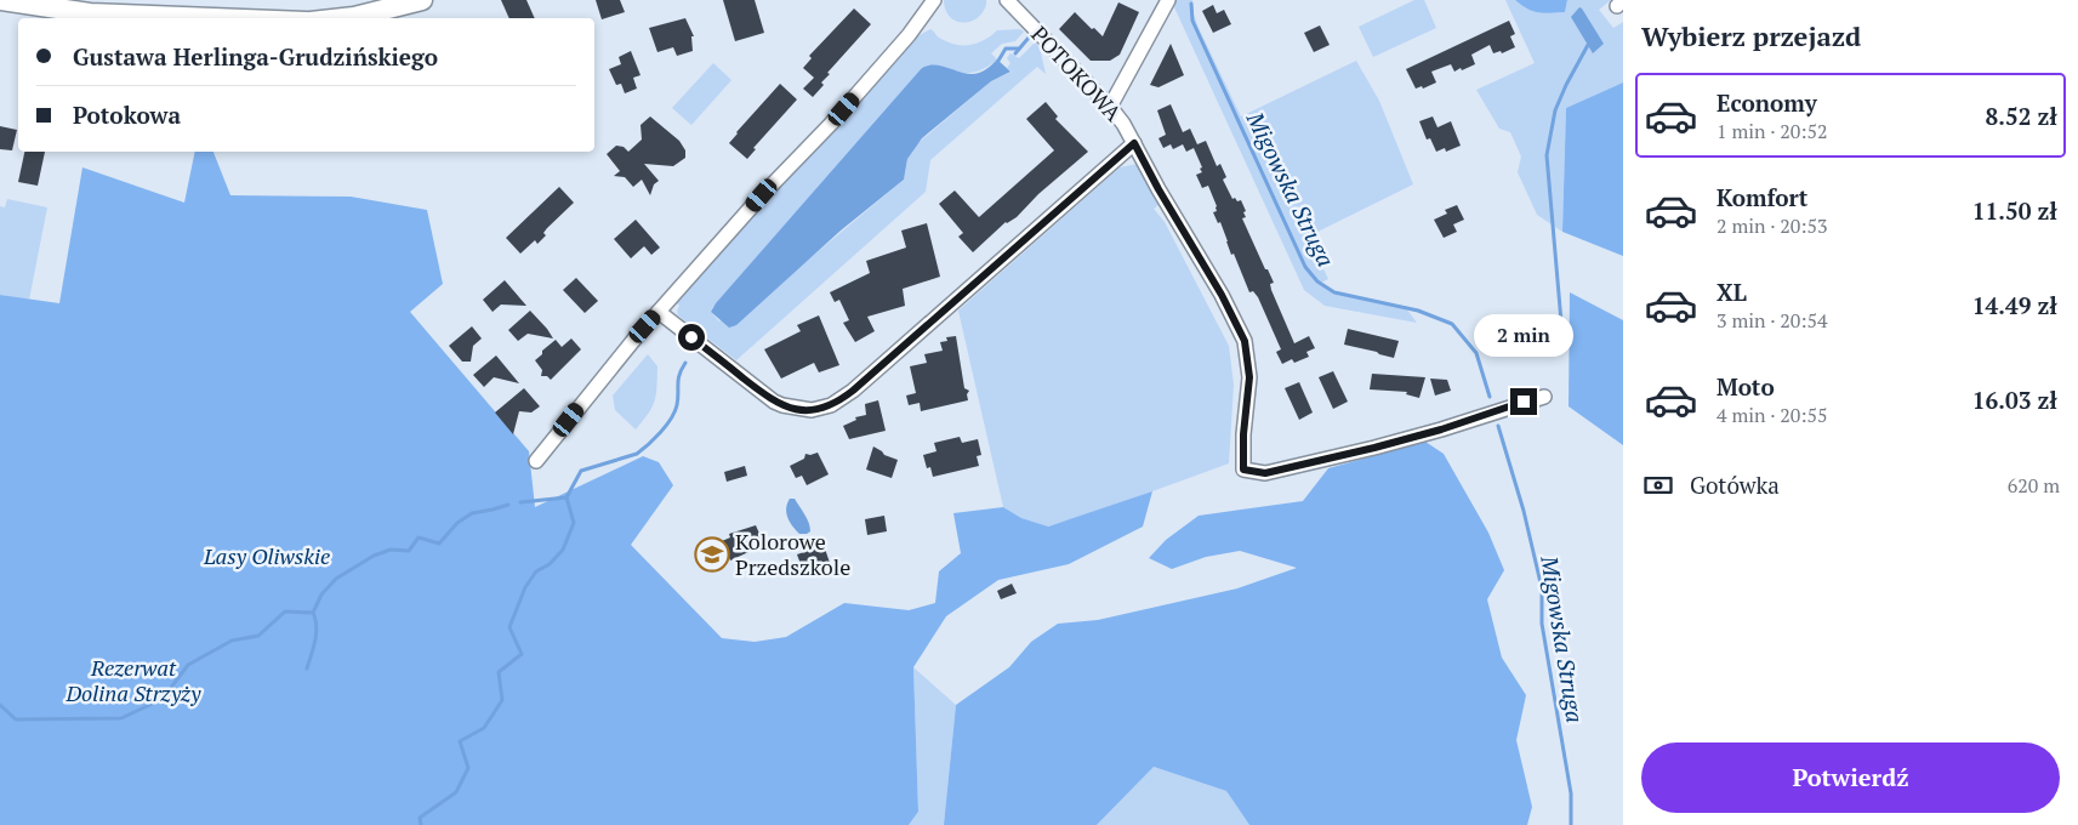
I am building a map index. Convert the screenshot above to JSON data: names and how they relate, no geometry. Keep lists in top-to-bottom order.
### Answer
{
  "streets": {
    "street": ["POTOKOWA"]
  },
  "water": ["Migowska Struga"],
  "parks": ["Lasy Oliwskie", "Rezerwat Dolina Strzyży"],
  "places": {
    "school or university": ["Kolorowe Przedszkole"]
  },
  "page": {
    "heading": "Wybierz przejazd",
    "banner": ["Gustawa Herlinga-Grudzińskiego", "Potokowa"],
    "list": [
      {
        "name": "Economy",
        "note": "1 min · 20:52",
        "value": "8.52 zł"
      },
      {
        "name": "Komfort",
        "note": "2 min · 20:53",
        "value": "11.50 zł"
      },
      {
        "name": "XL",
        "note": "3 min · 20:54",
        "value": "14.49 zł"
      },
      {
        "name": "Moto",
        "note": "4 min · 20:55",
        "value": "16.03 zł"
      }
    ],
    "bubble": "2 min",
    "pay": ["Gotówka", "620 m"],
    "buttons": "Potwierdź"
  }
}
